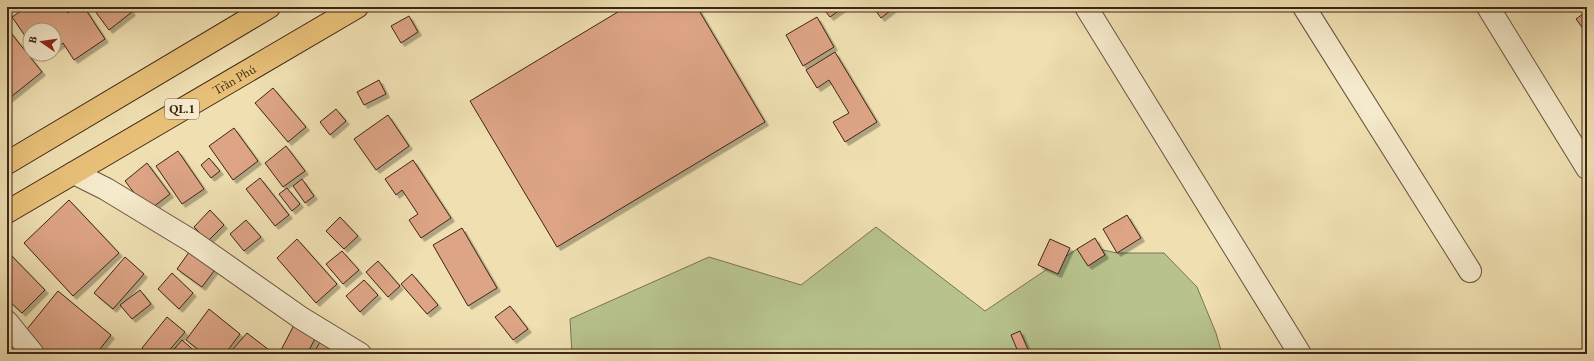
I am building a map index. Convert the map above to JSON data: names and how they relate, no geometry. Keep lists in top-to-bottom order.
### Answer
{
  "streets": {
    "main road": ["Trần Phú", "QL.1"]
  },
  "north": "left"
}
